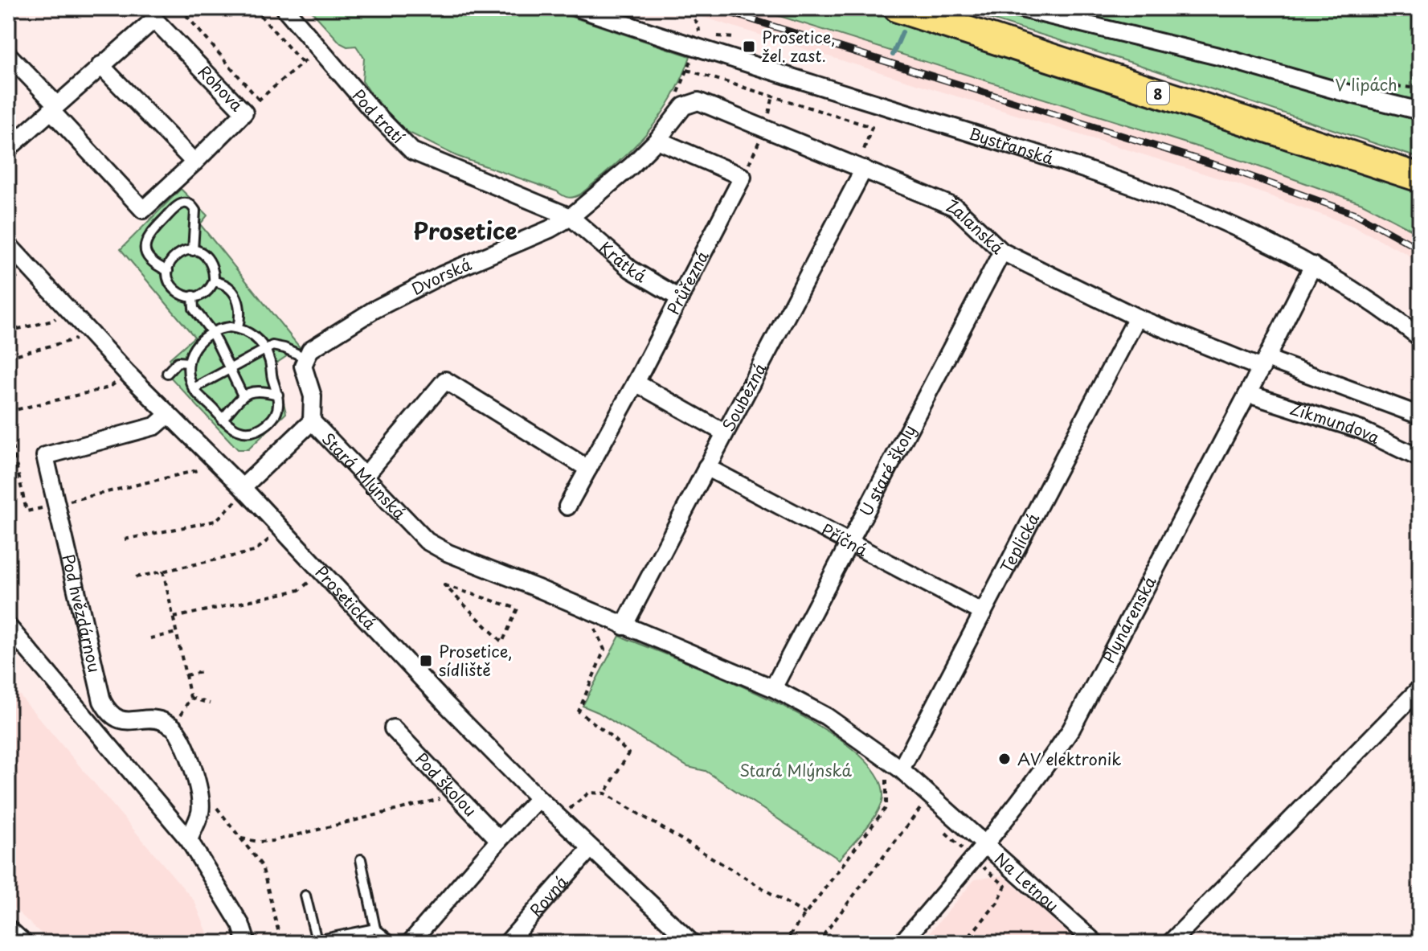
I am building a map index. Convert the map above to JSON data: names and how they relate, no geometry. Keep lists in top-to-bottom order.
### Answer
{
  "streets": {
    "main road": ["8"],
    "street": [
      "Rohová",
      "Pod tratí",
      "Bystřanská",
      "Žalanská",
      "Krátká",
      "Dvorská",
      "Průřezná",
      "Souběžná",
      "Zikmundova",
      "U staré školy",
      "Stará Mlýnská",
      "Příčná",
      "Teplická",
      "Prosetická",
      "Pod hvězdárnou",
      "Plynárenská",
      "Pod školou",
      "Na Letnou",
      "Rovná"
    ]
  },
  "crossings": [
    ["Pod tratí", "Krátká"],
    ["Pod tratí", "Dvorská"],
    ["Bystřanská", "Plynárenská"],
    ["Žalanská", "Dvorská"],
    ["Žalanská", "Souběžná"],
    ["Žalanská", "U staré školy"],
    ["Žalanská", "Teplická"],
    ["Žalanská", "Plynárenská"],
    ["Krátká", "Dvorská"],
    ["Krátká", "Průřezná"],
    ["Dvorská", "Průřezná"],
    ["Souběžná", "Stará Mlýnská"],
    ["Souběžná", "Příčná"],
    ["Zikmundova", "Plynárenská"],
    ["U staré školy", "Stará Mlýnská"],
    ["U staré školy", "Příčná"],
    ["Stará Mlýnská", "Teplická"],
    ["Stará Mlýnská", "Plynárenská"],
    ["Stará Mlýnská", "Na Letnou"],
    ["Příčná", "Teplická"],
    ["Prosetická", "Pod hvězdárnou"],
    ["Prosetická", "Rovná"],
    ["Plynárenská", "Na Letnou"]
  ],
  "districts": ["Prosetice"],
  "parks": ["V lipách", "Stará Mlýnská"],
  "places": {
    "transit": ["Prosetice, žel. zast.", "Prosetice, sídliště"],
    "other": ["AV elektronik"]
  }
}
